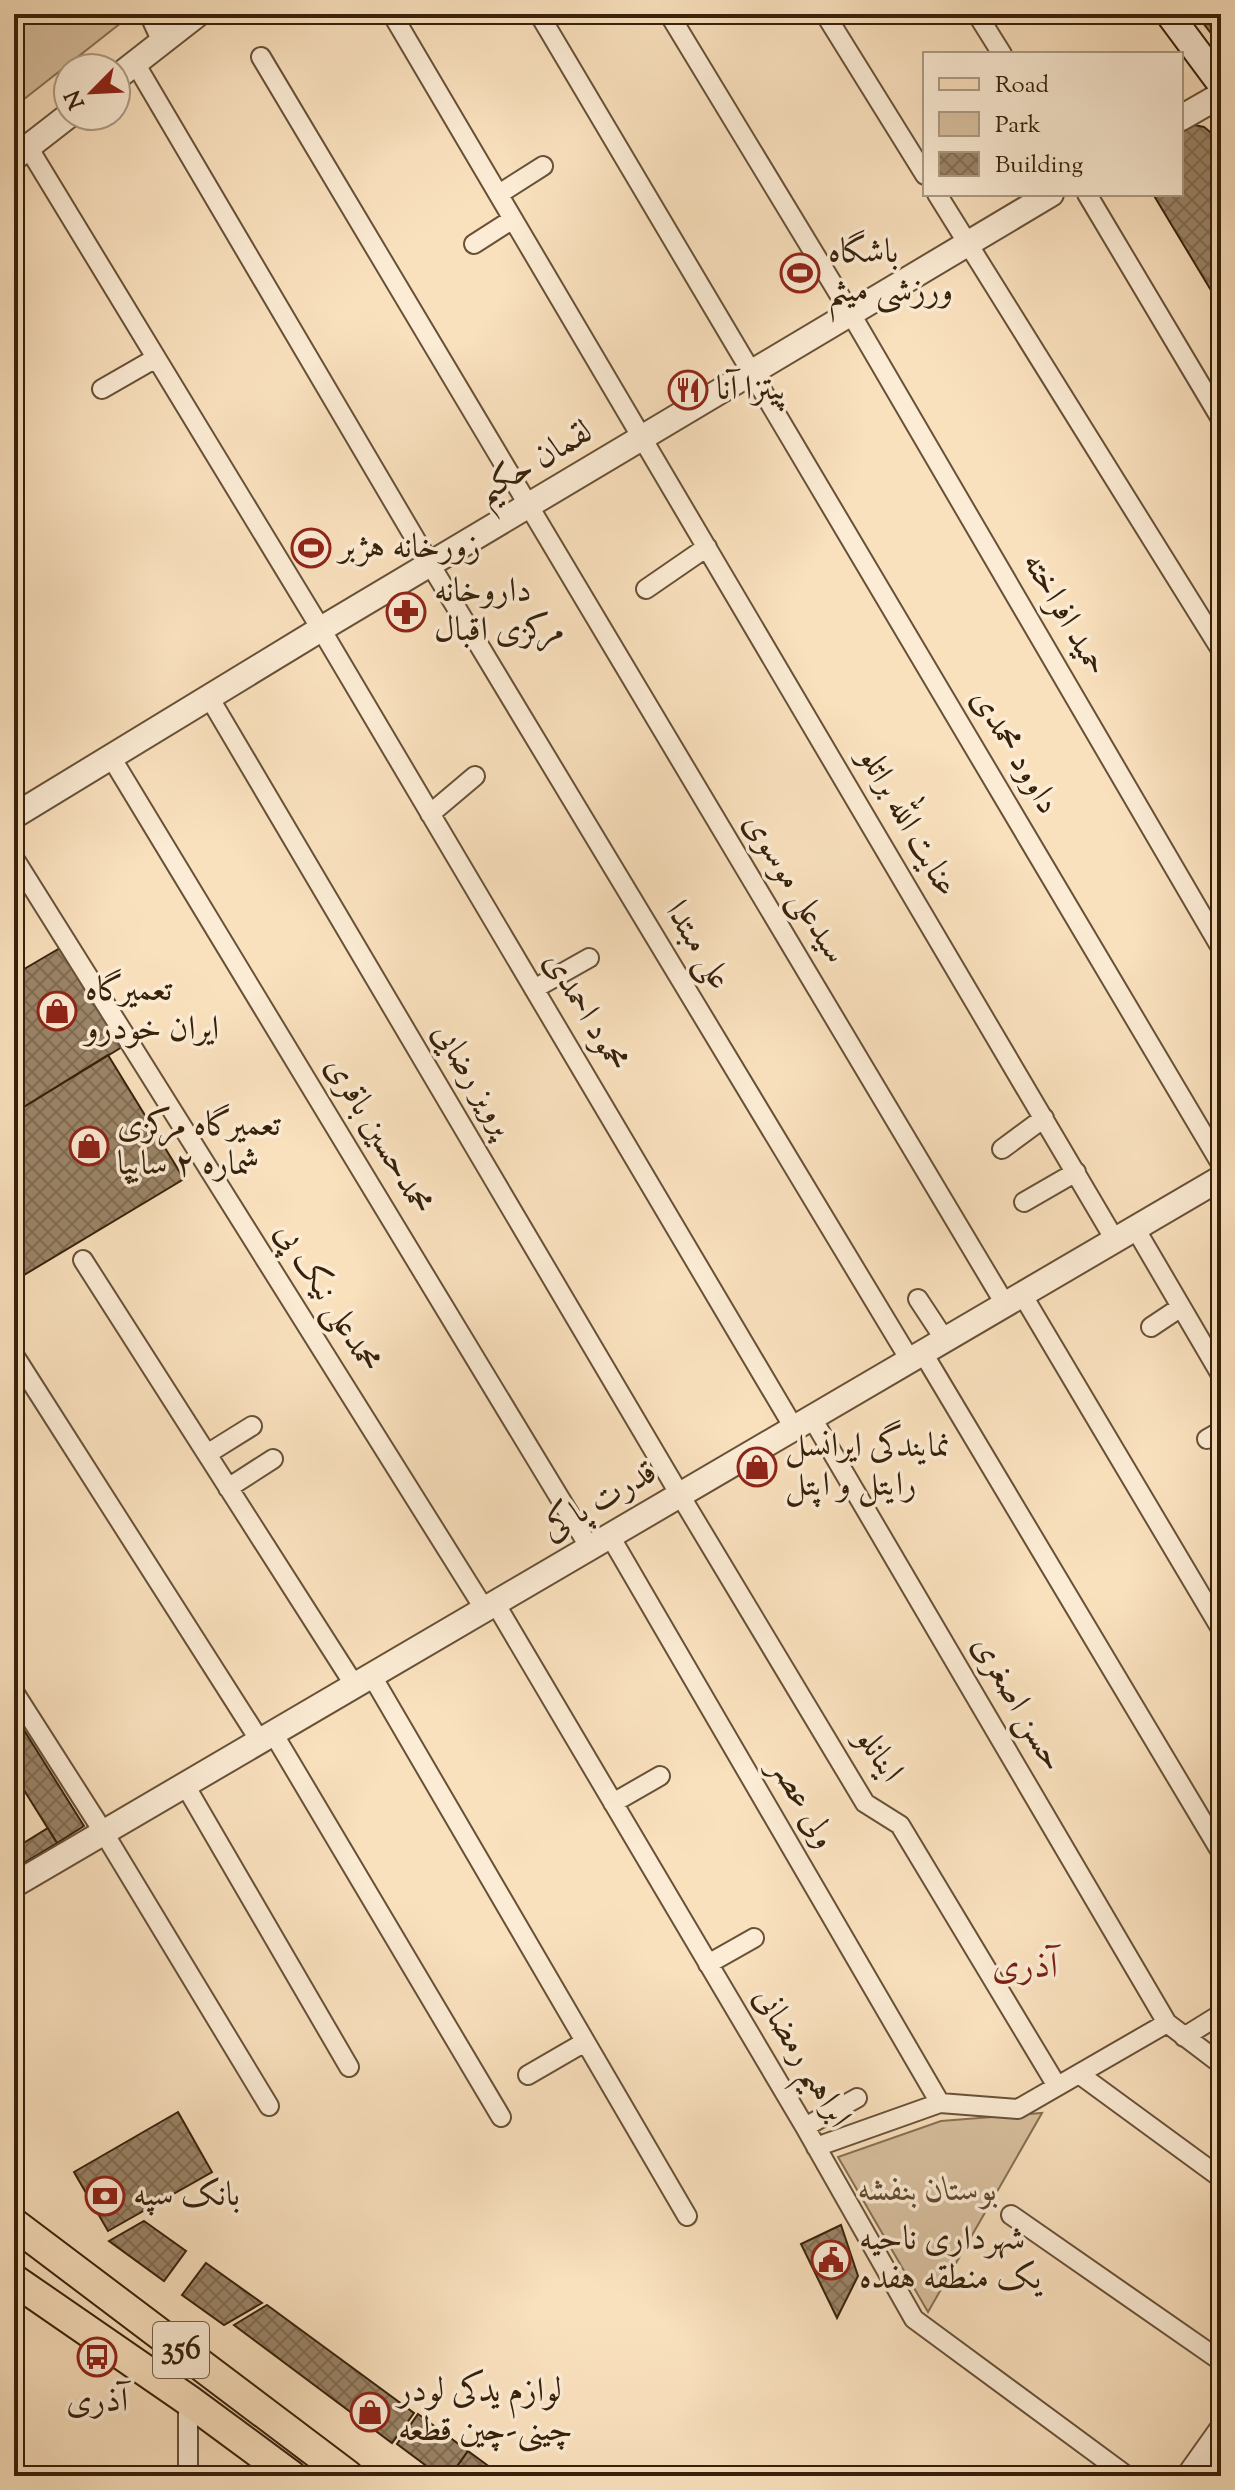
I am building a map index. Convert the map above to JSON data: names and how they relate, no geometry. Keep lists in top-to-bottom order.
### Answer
{
  "streets": {
    "main road": ["356"],
    "street": [
      "لقمان حکیم",
      "حمید افراخته",
      "داوود محمدی",
      "عنایت الله براتلو",
      "سیدعلی موسوی",
      "علی مبتدا",
      "محمود احمدی",
      "پرویز رضایی",
      "محمدحسین باقری",
      "محمدعلی نیک پی",
      "قدرت پاکی",
      "حسن اصغری",
      "اینانلو",
      "ولی عصر",
      "ابراهیم رمضانی"
    ]
  },
  "crossings": [
    ["لقمان حکیم", "حمید افراخته"],
    ["لقمان حکیم", "داوود محمدی"],
    ["لقمان حکیم", "عنایت الله براتلو"],
    ["لقمان حکیم", "سیدعلی موسوی"],
    ["لقمان حکیم", "علی مبتدا"],
    ["لقمان حکیم", "محمود احمدی"],
    ["لقمان حکیم", "پرویز رضایی"],
    ["لقمان حکیم", "محمدحسین باقری"],
    ["عنایت الله براتلو", "قدرت پاکی"],
    ["سیدعلی موسوی", "قدرت پاکی"],
    ["علی مبتدا", "قدرت پاکی"],
    ["محمود احمدی", "قدرت پاکی"],
    ["محمود احمدی", "حسن اصغری"],
    ["پرویز رضایی", "قدرت پاکی"],
    ["پرویز رضایی", "اینانلو"],
    ["محمدحسین باقری", "قدرت پاکی"],
    ["محمدحسین باقری", "ولی عصر"],
    ["محمدعلی نیک پی", "قدرت پاکی"],
    ["محمدعلی نیک پی", "ابراهیم رمضانی"],
    ["قدرت پاکی", "حسن اصغری"],
    ["قدرت پاکی", "اینانلو"],
    ["قدرت پاکی", "ولی عصر"],
    ["قدرت پاکی", "ابراهیم رمضانی"]
  ],
  "districts": ["آذری"],
  "parks": ["بوستان بنفشه"],
  "places": {
    "sports": ["باشگاه ورزشی میثم", "زورخانه هژبر"],
    "restaurant": ["پیتزا آنا"],
    "pharmacy": ["داروخانه مرکزی اقبال"],
    "shop": [
      "تعمیرگاه ایران خودرو",
      "تعمیرگاه مرکزی شماره ۲ سایپا",
      "نمایندگی ایرانسل رایتل و اپتل",
      "لوازم یدکی لودر چینی-چین قطعه"
    ],
    "bank": ["بانک سپه"],
    "public building": ["شهرداری ناحیه یک منطقه هفده"],
    "bus stop": ["آذری"]
  },
  "legend": ["Road", "Park", "Building"],
  "north": "bottom left"
}
